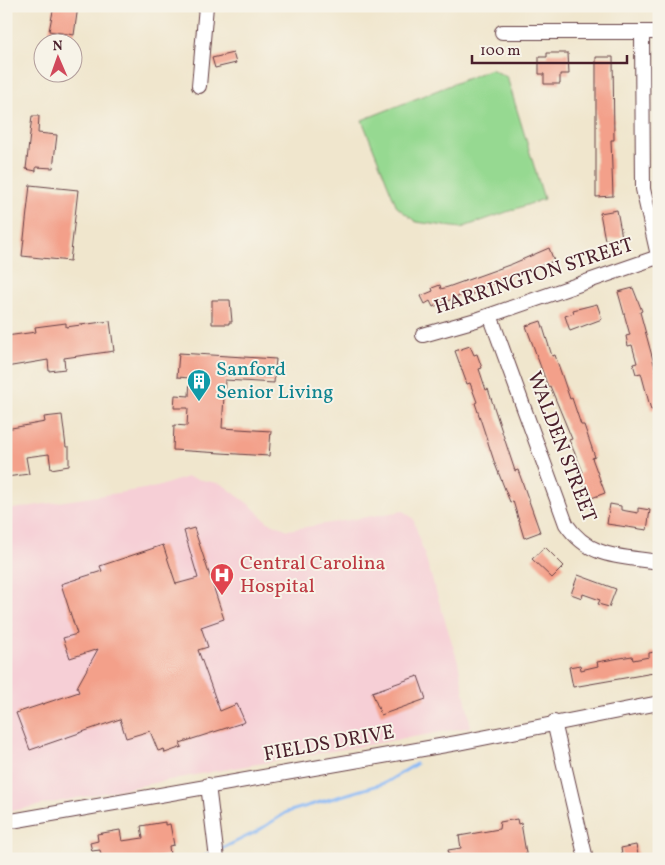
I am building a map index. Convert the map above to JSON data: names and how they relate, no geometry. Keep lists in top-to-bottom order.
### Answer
{
  "streets": {
    "street": ["HARRINGTON STREET", "WALDEN STREET", "FIELDS DRIVE"]
  },
  "crossings": [
    ["HARRINGTON STREET", "WALDEN STREET"]
  ],
  "places": {
    "building": ["Sanford Senior Living"],
    "hospital": ["Central Carolina Hospital"]
  },
  "scale_bar": "100 m",
  "north": "top"
}
